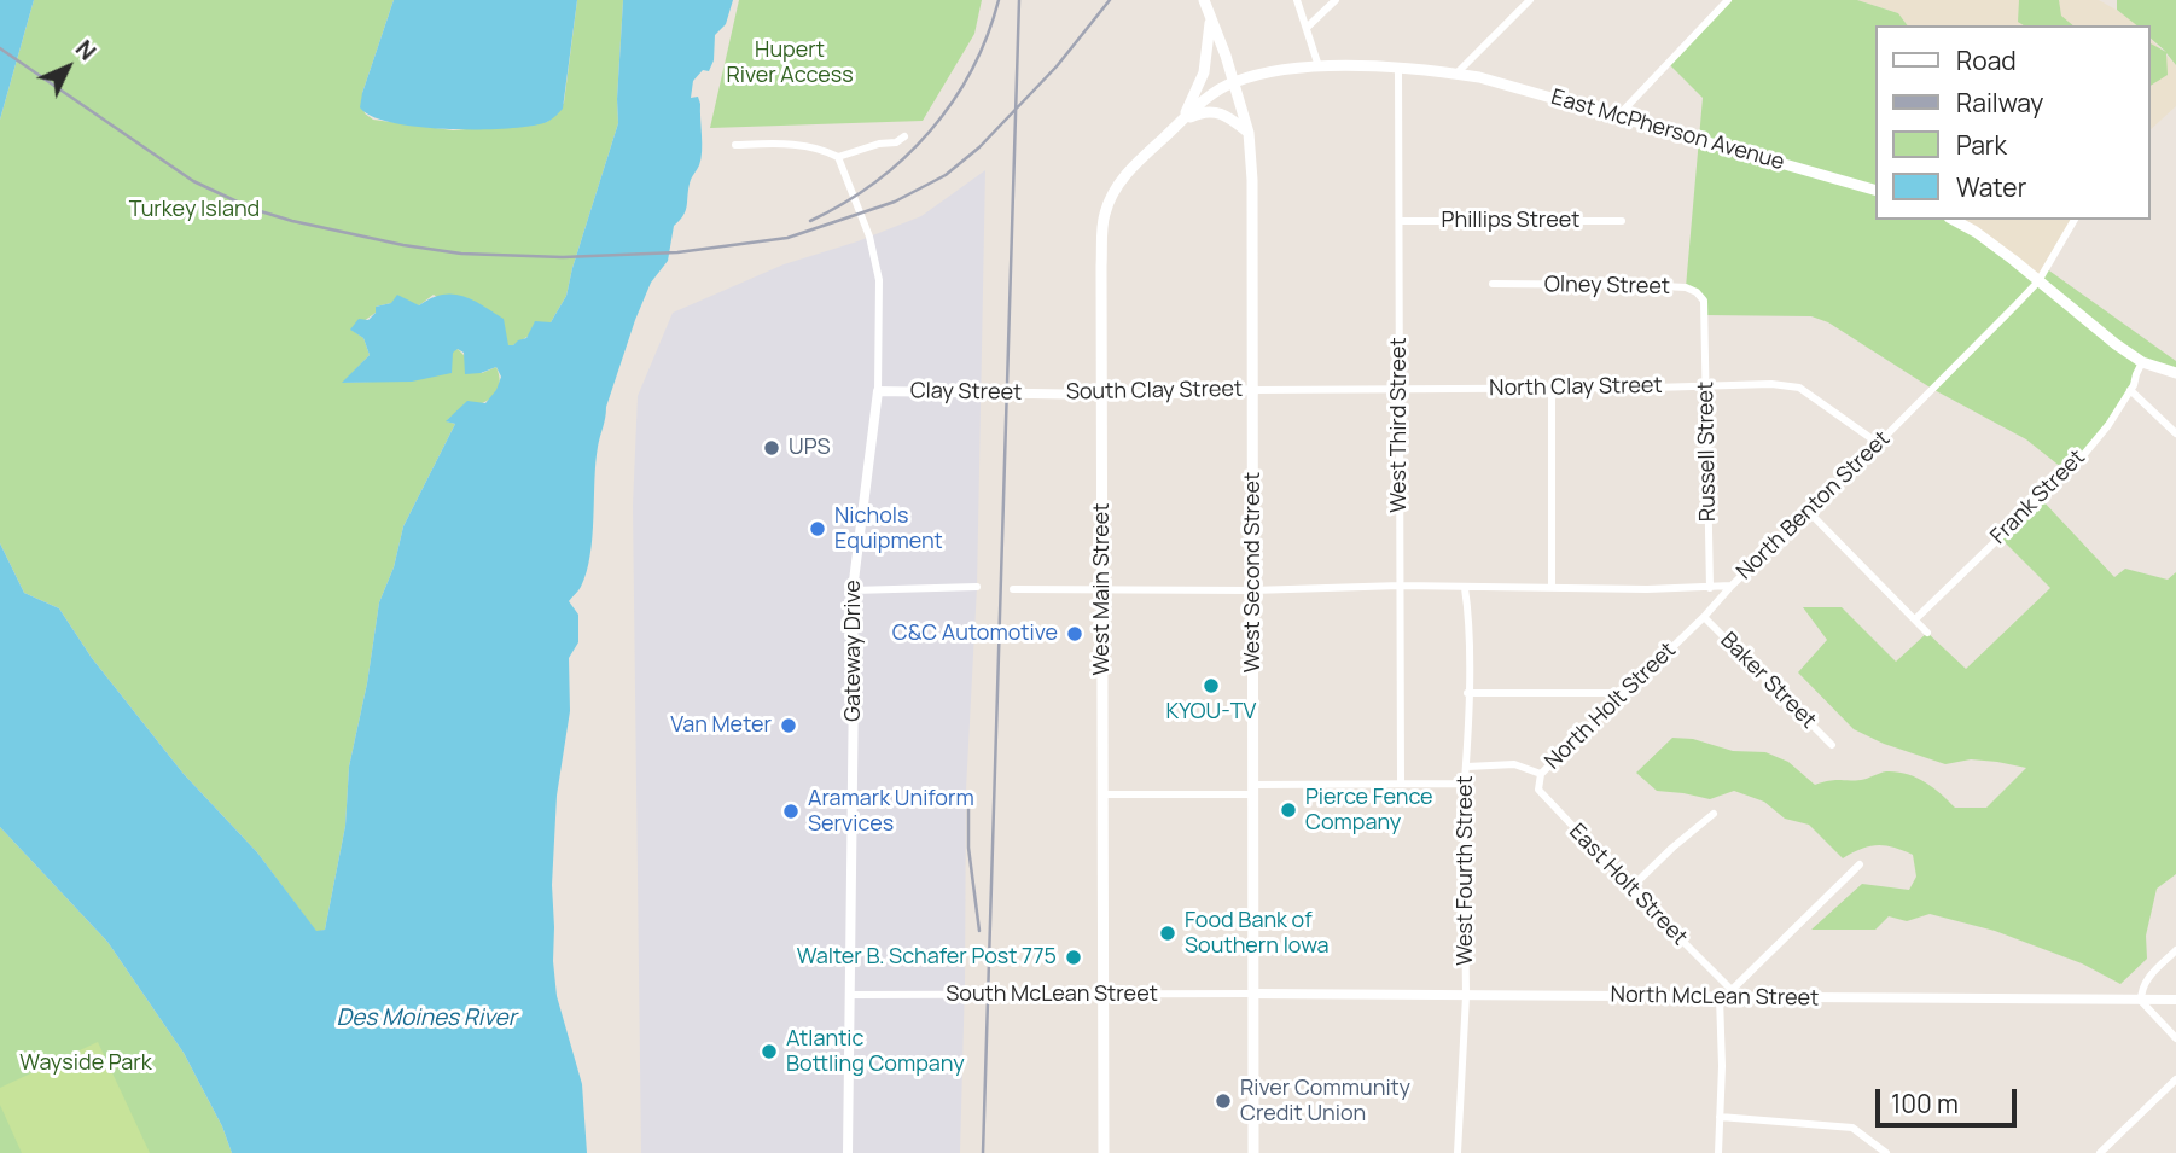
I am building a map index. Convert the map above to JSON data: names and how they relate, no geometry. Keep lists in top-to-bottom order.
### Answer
{
  "streets": {
    "main road": ["East McPherson Avenue", "West Second Street", "West Main Street"],
    "street": [
      "Phillips Street",
      "Olney Street",
      "North Clay Street",
      "South Clay Street",
      "Clay Street",
      "West Third Street",
      "Russell Street",
      "Frank Street",
      "North Benton Street",
      "Gateway Drive",
      "Baker Street",
      "North Holt Street",
      "West Fourth Street",
      "East Holt Street",
      "South McLean Street",
      "North McLean Street"
    ]
  },
  "crossings": [
    ["East McPherson Avenue", "West Third Street"],
    ["East McPherson Avenue", "West Second Street"],
    ["East McPherson Avenue", "West Main Street"],
    ["Phillips Street", "West Third Street"],
    ["Olney Street", "Russell Street"],
    ["North Clay Street", "South Clay Street"],
    ["North Clay Street", "West Third Street"],
    ["North Clay Street", "Russell Street"],
    ["North Clay Street", "North Benton Street"],
    ["North Clay Street", "West Second Street"],
    ["South Clay Street", "Clay Street"],
    ["South Clay Street", "West Second Street"],
    ["South Clay Street", "West Main Street"],
    ["Clay Street", "Gateway Drive"],
    ["West Third Street", "North Benton Street"],
    ["Russell Street", "North Benton Street"],
    ["North Benton Street", "West Second Street"],
    ["North Benton Street", "West Main Street"],
    ["North Benton Street", "North Holt Street"],
    ["North Benton Street", "West Fourth Street"],
    ["West Second Street", "West Main Street"],
    ["West Second Street", "South McLean Street"],
    ["West Second Street", "North McLean Street"],
    ["West Main Street", "South McLean Street"],
    ["Gateway Drive", "South McLean Street"],
    ["Baker Street", "North Holt Street"],
    ["North Holt Street", "West Fourth Street"],
    ["North Holt Street", "East Holt Street"],
    ["West Fourth Street", "North McLean Street"],
    ["East Holt Street", "North McLean Street"],
    ["South McLean Street", "North McLean Street"]
  ],
  "water": ["Des Moines River"],
  "parks": ["Hupert River Access", "Turkey Island", "Wayside Park"],
  "places": [
    "UPS",
    "Nichols Equipment",
    "C&C Automotive",
    "KYOU-TV",
    "Van Meter",
    "Pierce Fence Company",
    "Aramark Uniform Services",
    "Food Bank of Southern Iowa",
    "Walter B. Schafer Post 775",
    "Atlantic Bottling Company",
    "River Community Credit Union"
  ],
  "legend": [
    "Road",
    "Railway",
    "Park",
    "Water"
  ],
  "scale_bar": "100 m",
  "north": "top right"
}
